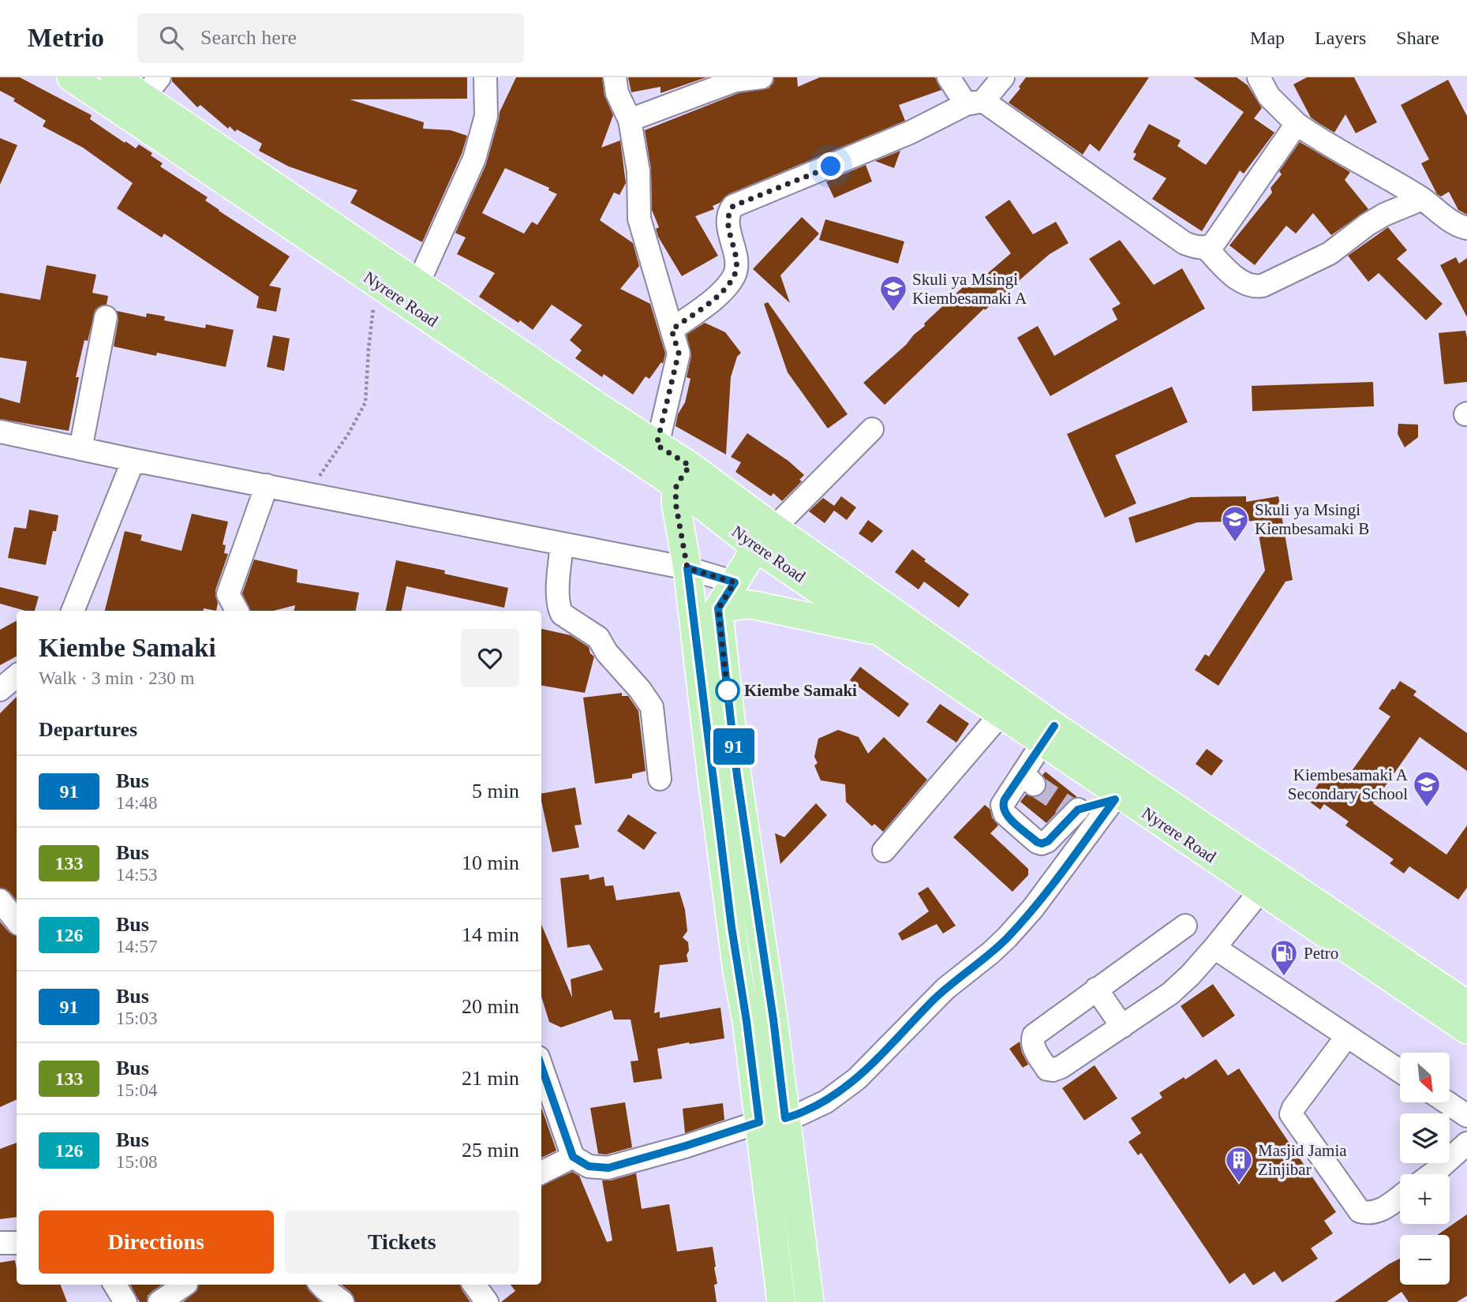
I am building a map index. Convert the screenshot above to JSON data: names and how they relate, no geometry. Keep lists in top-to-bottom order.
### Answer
{
  "streets": {
    "main road": ["Nyrere Road"]
  },
  "places": {
    "school or university": ["Skuli ya Msingi Kiembesamaki A", "Skuli ya Msingi Kiembesamaki B", "Kiembesamaki A Secondary School"],
    "other": ["Kiembe Samaki"],
    "fuel station": ["Petro"],
    "building": ["Masjid Jamia Zinjibar"]
  },
  "lines": ["bus line 91"],
  "north": "bottom right",
  "page": {
    "header": "Metrio",
    "search": "Search here",
    "nav": ["Map", "Layers", "Share"],
    "on_map": "91",
    "heading": [
      ["Kiembe Samaki", "Walk · 3 min · 230 m"],
      "Departures"
    ],
    "list": [
      {
        "mark": "91",
        "name": "Bus",
        "note": "14:48",
        "value": "5 min"
      },
      {
        "mark": "133",
        "name": "Bus",
        "note": "14:53",
        "value": "10 min"
      },
      {
        "mark": "126",
        "name": "Bus",
        "note": "14:57",
        "value": "14 min"
      },
      {
        "mark": "91",
        "name": "Bus",
        "note": "15:03",
        "value": "20 min"
      },
      {
        "mark": "133",
        "name": "Bus",
        "note": "15:04",
        "value": "21 min"
      },
      {
        "mark": "126",
        "name": "Bus",
        "note": "15:08",
        "value": "25 min"
      }
    ],
    "map_buttons": ["+", "−"],
    "buttons": ["Directions", "Tickets"]
  }
}
